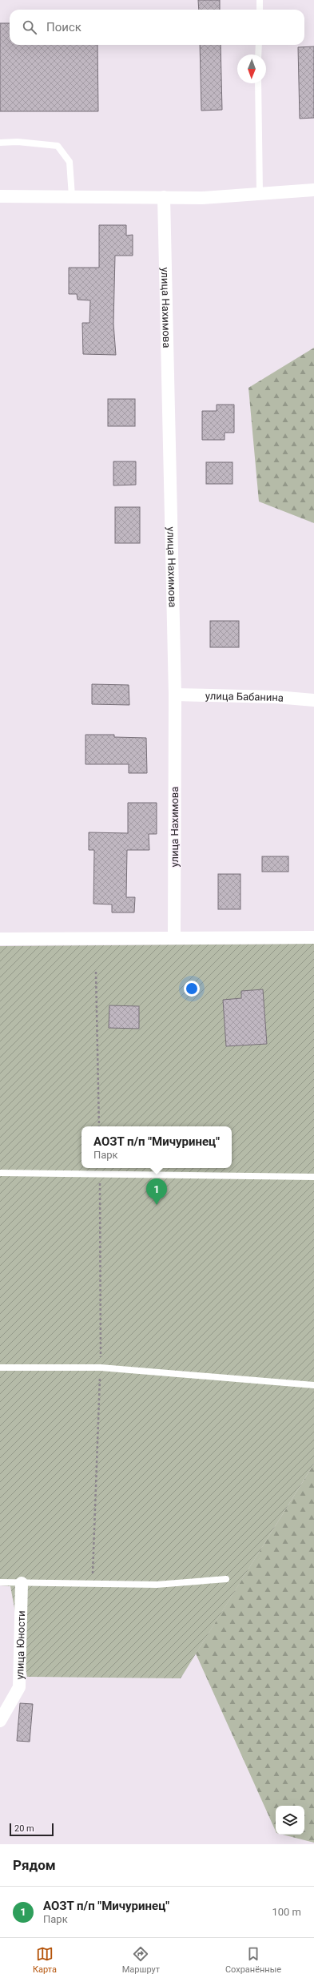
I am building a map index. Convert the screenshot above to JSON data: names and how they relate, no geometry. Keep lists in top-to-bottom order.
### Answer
{
  "streets": {
    "street": ["улица Нахимова", "улица Бабанина", "улица Юности"]
  },
  "crossings": [
    ["улица Нахимова", "улица Бабанина"]
  ],
  "scale_bar": "20 m",
  "north": "bottom",
  "page": {
    "search": "Поиск",
    "popup": ["АОЗТ п/п \"Мичуринец\"", "Парк"],
    "pins": "1",
    "scale": "20 m",
    "heading": "Рядом",
    "list": [
      {
        "mark": "1",
        "name": "АОЗТ п/п \"Мичуринец\"",
        "note": "Парк",
        "value": "100 m"
      }
    ],
    "nav": ["Карта", "Маршрут", "Сохранённые"]
  }
}
